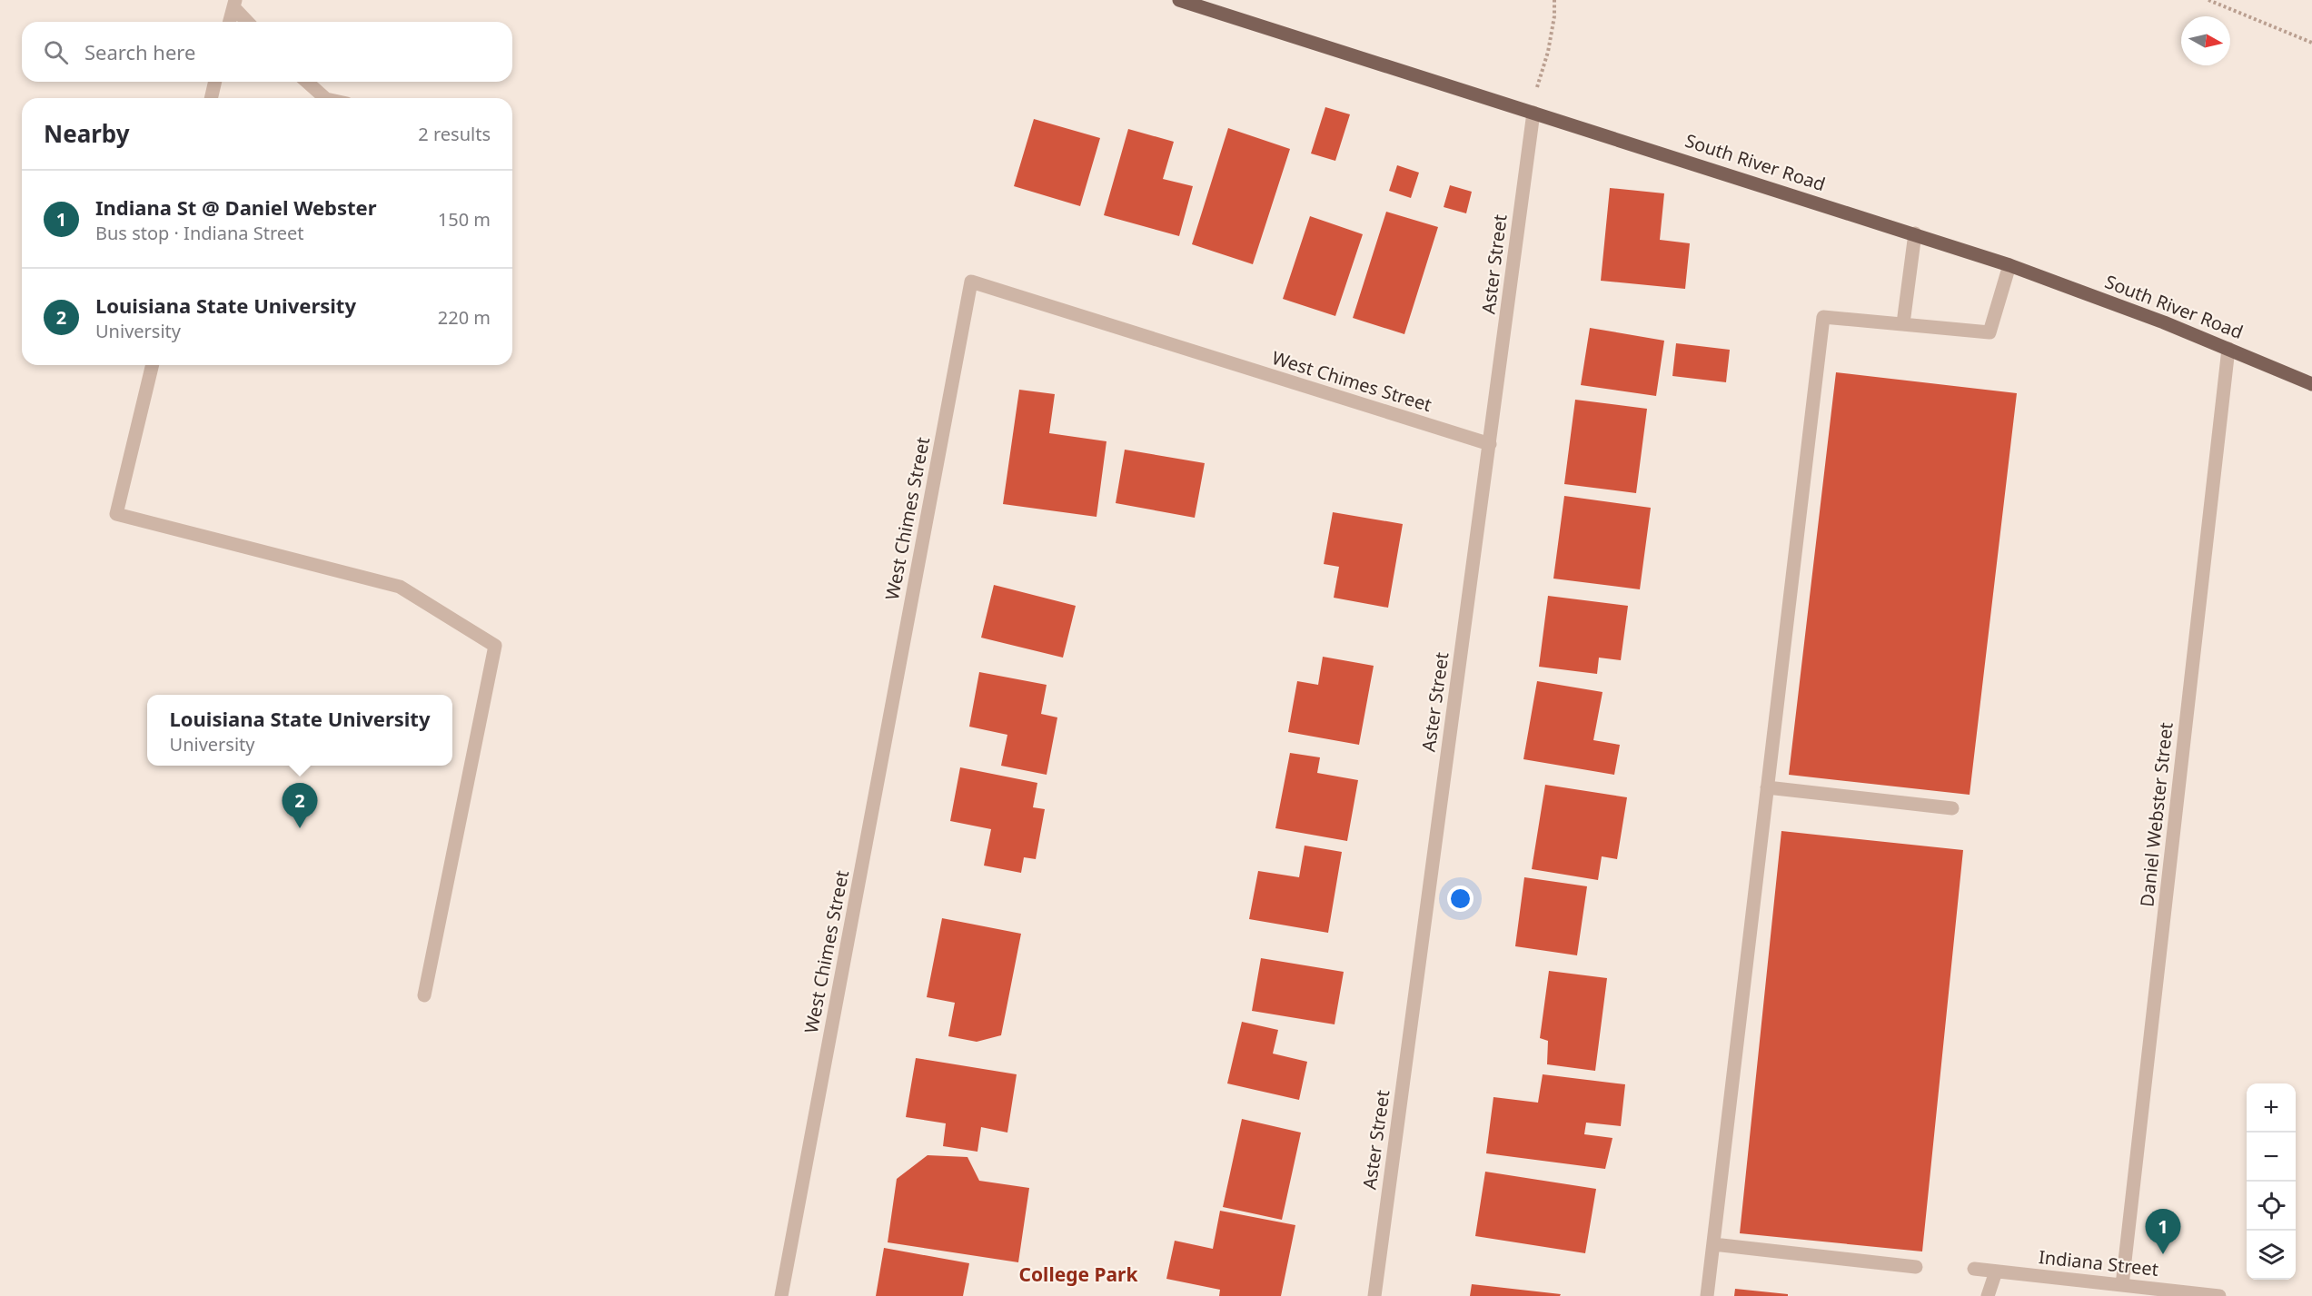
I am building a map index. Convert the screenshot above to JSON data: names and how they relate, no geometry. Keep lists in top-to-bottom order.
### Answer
{
  "streets": {
    "main road": ["South River Road"],
    "street": [
      "Aster Street",
      "West Chimes Street",
      "Daniel Webster Street",
      "Indiana Street"
    ]
  },
  "crossings": [
    ["South River Road", "Aster Street"],
    ["South River Road", "Daniel Webster Street"],
    ["Aster Street", "West Chimes Street"],
    ["Daniel Webster Street", "Indiana Street"]
  ],
  "districts": ["College Park"],
  "north": "right",
  "page": {
    "search": "Search here",
    "heading": ["Nearby", "2 results"],
    "list": [
      {
        "mark": "1",
        "name": "Indiana St @ Daniel Webster",
        "note": "Bus stop · Indiana Street",
        "value": "150 m"
      },
      {
        "mark": "2",
        "name": "Louisiana State University",
        "note": "University",
        "value": "220 m"
      }
    ],
    "popup": ["Louisiana State University", "University"],
    "pins": ["2", "1"],
    "map_buttons": ["+", "−"]
  }
}
